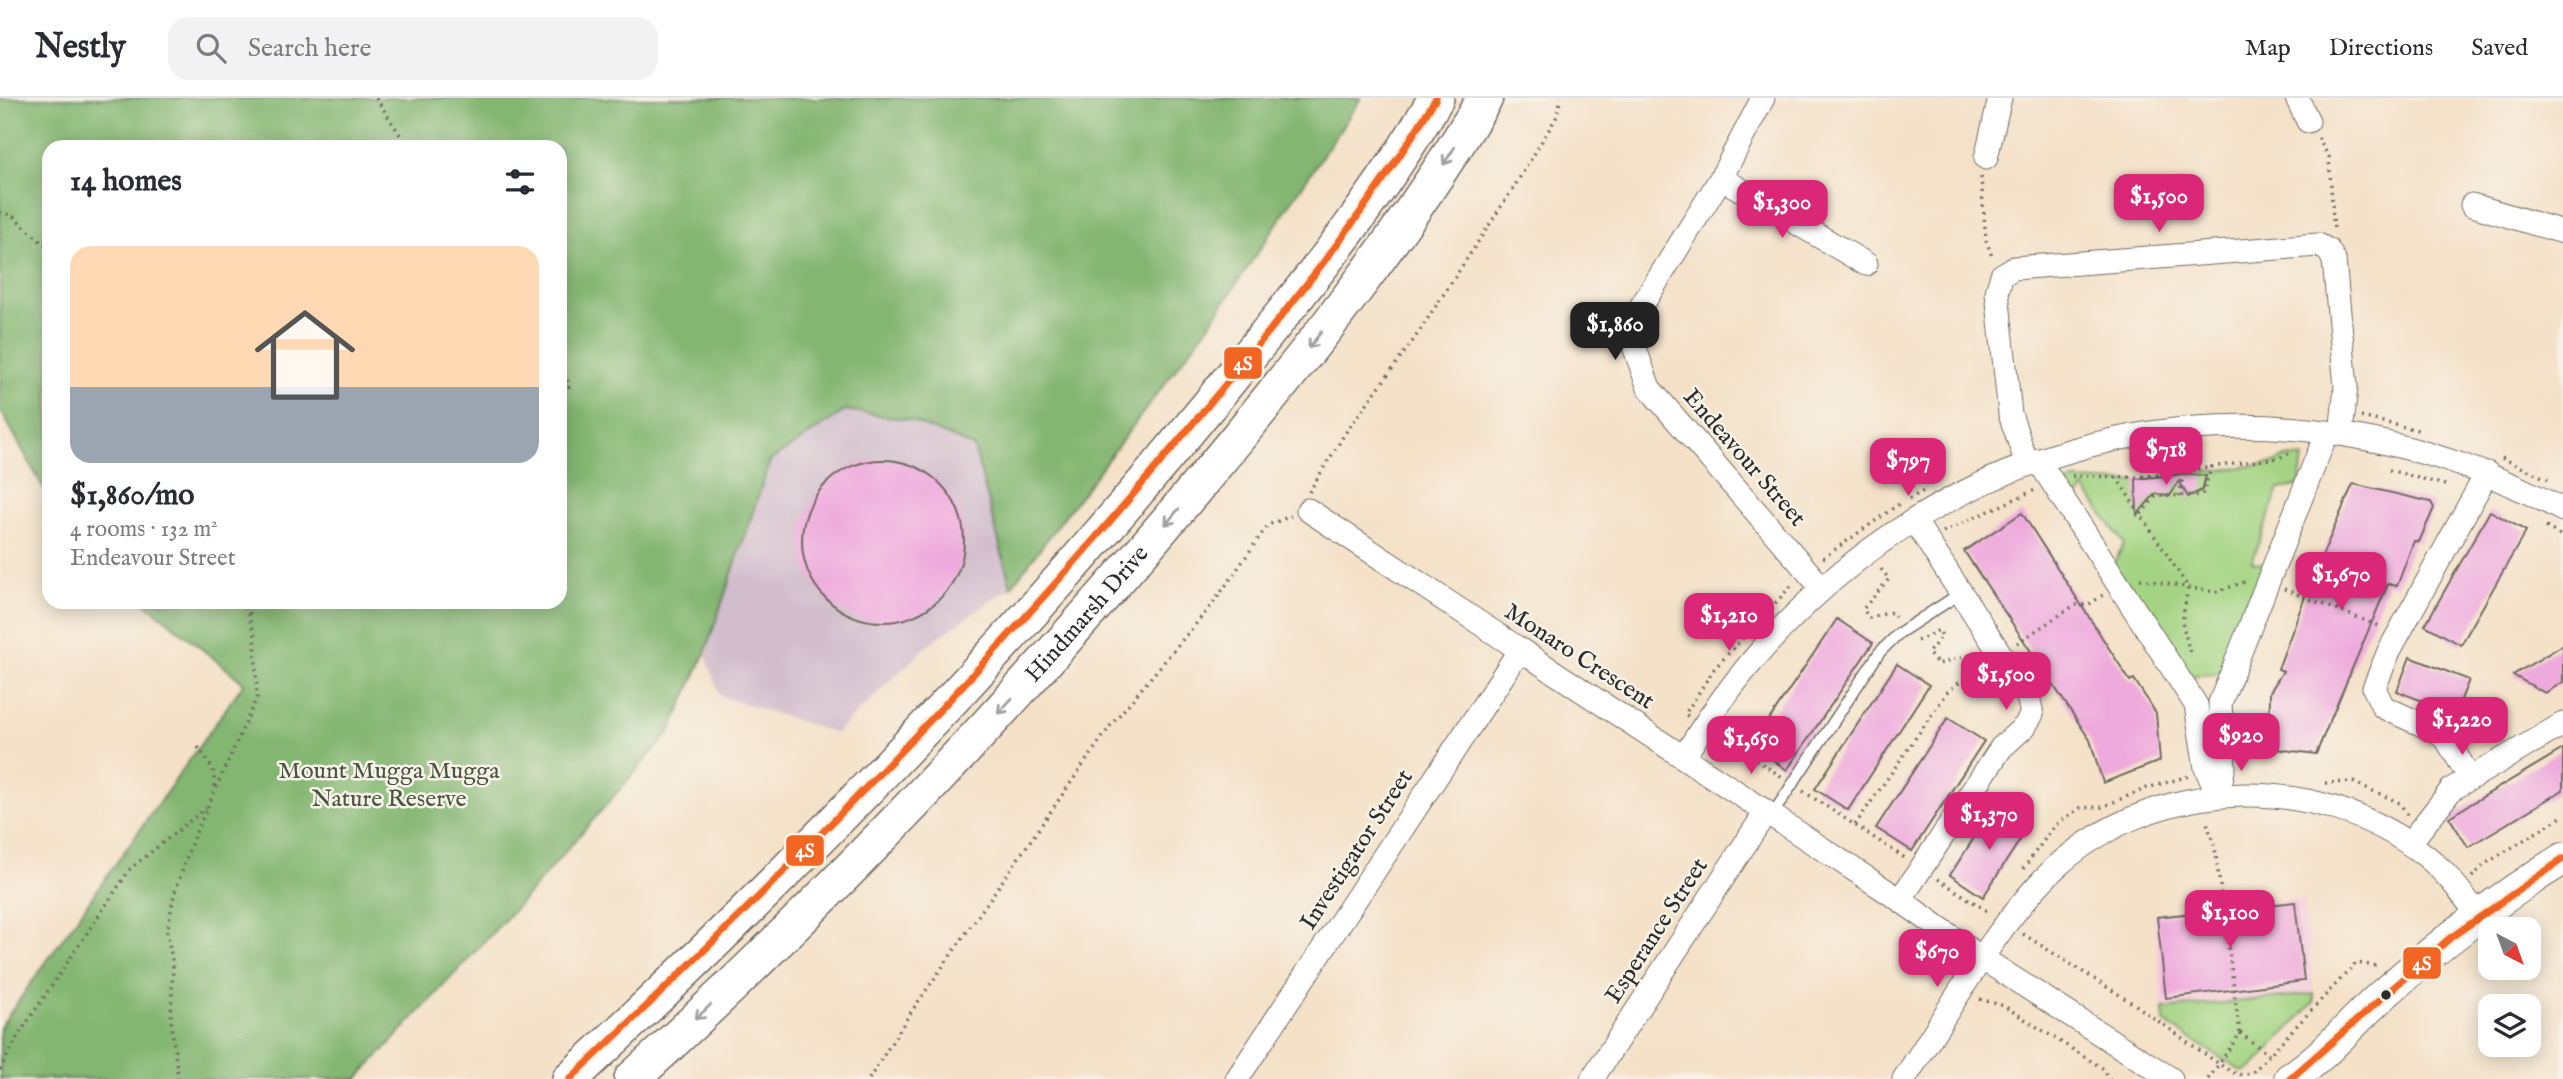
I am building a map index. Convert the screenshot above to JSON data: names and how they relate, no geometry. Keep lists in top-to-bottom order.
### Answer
{
  "streets": {
    "main road": ["Hindmarsh Drive"],
    "street": [
      "Endeavour Street",
      "Monaro Crescent",
      "Investigator Street",
      "Esperance Street"
    ]
  },
  "crossings": [
    ["Monaro Crescent", "Investigator Street"],
    ["Monaro Crescent", "Esperance Street"]
  ],
  "parks": ["Mount Mugga Mugga Nature Reserve"],
  "lines": ["transit line 4S"],
  "north": "bottom right",
  "page": {
    "header": "Nestly",
    "search": "Search here",
    "nav": ["Map", "Directions", "Saved"],
    "heading": "14 homes",
    "price": [
      "$1,500",
      "$1,300",
      "$1,860",
      "$718",
      "$797",
      "$1,670",
      "$1,210",
      "$1,500",
      "$1,220",
      "$920",
      "$1,650",
      "$1,370",
      "$1,100",
      "$670"
    ],
    "list": [
      {
        "name": "$1,860/mo",
        "note": "4 rooms · 132 m² · Endeavour Street"
      }
    ]
  }
}
